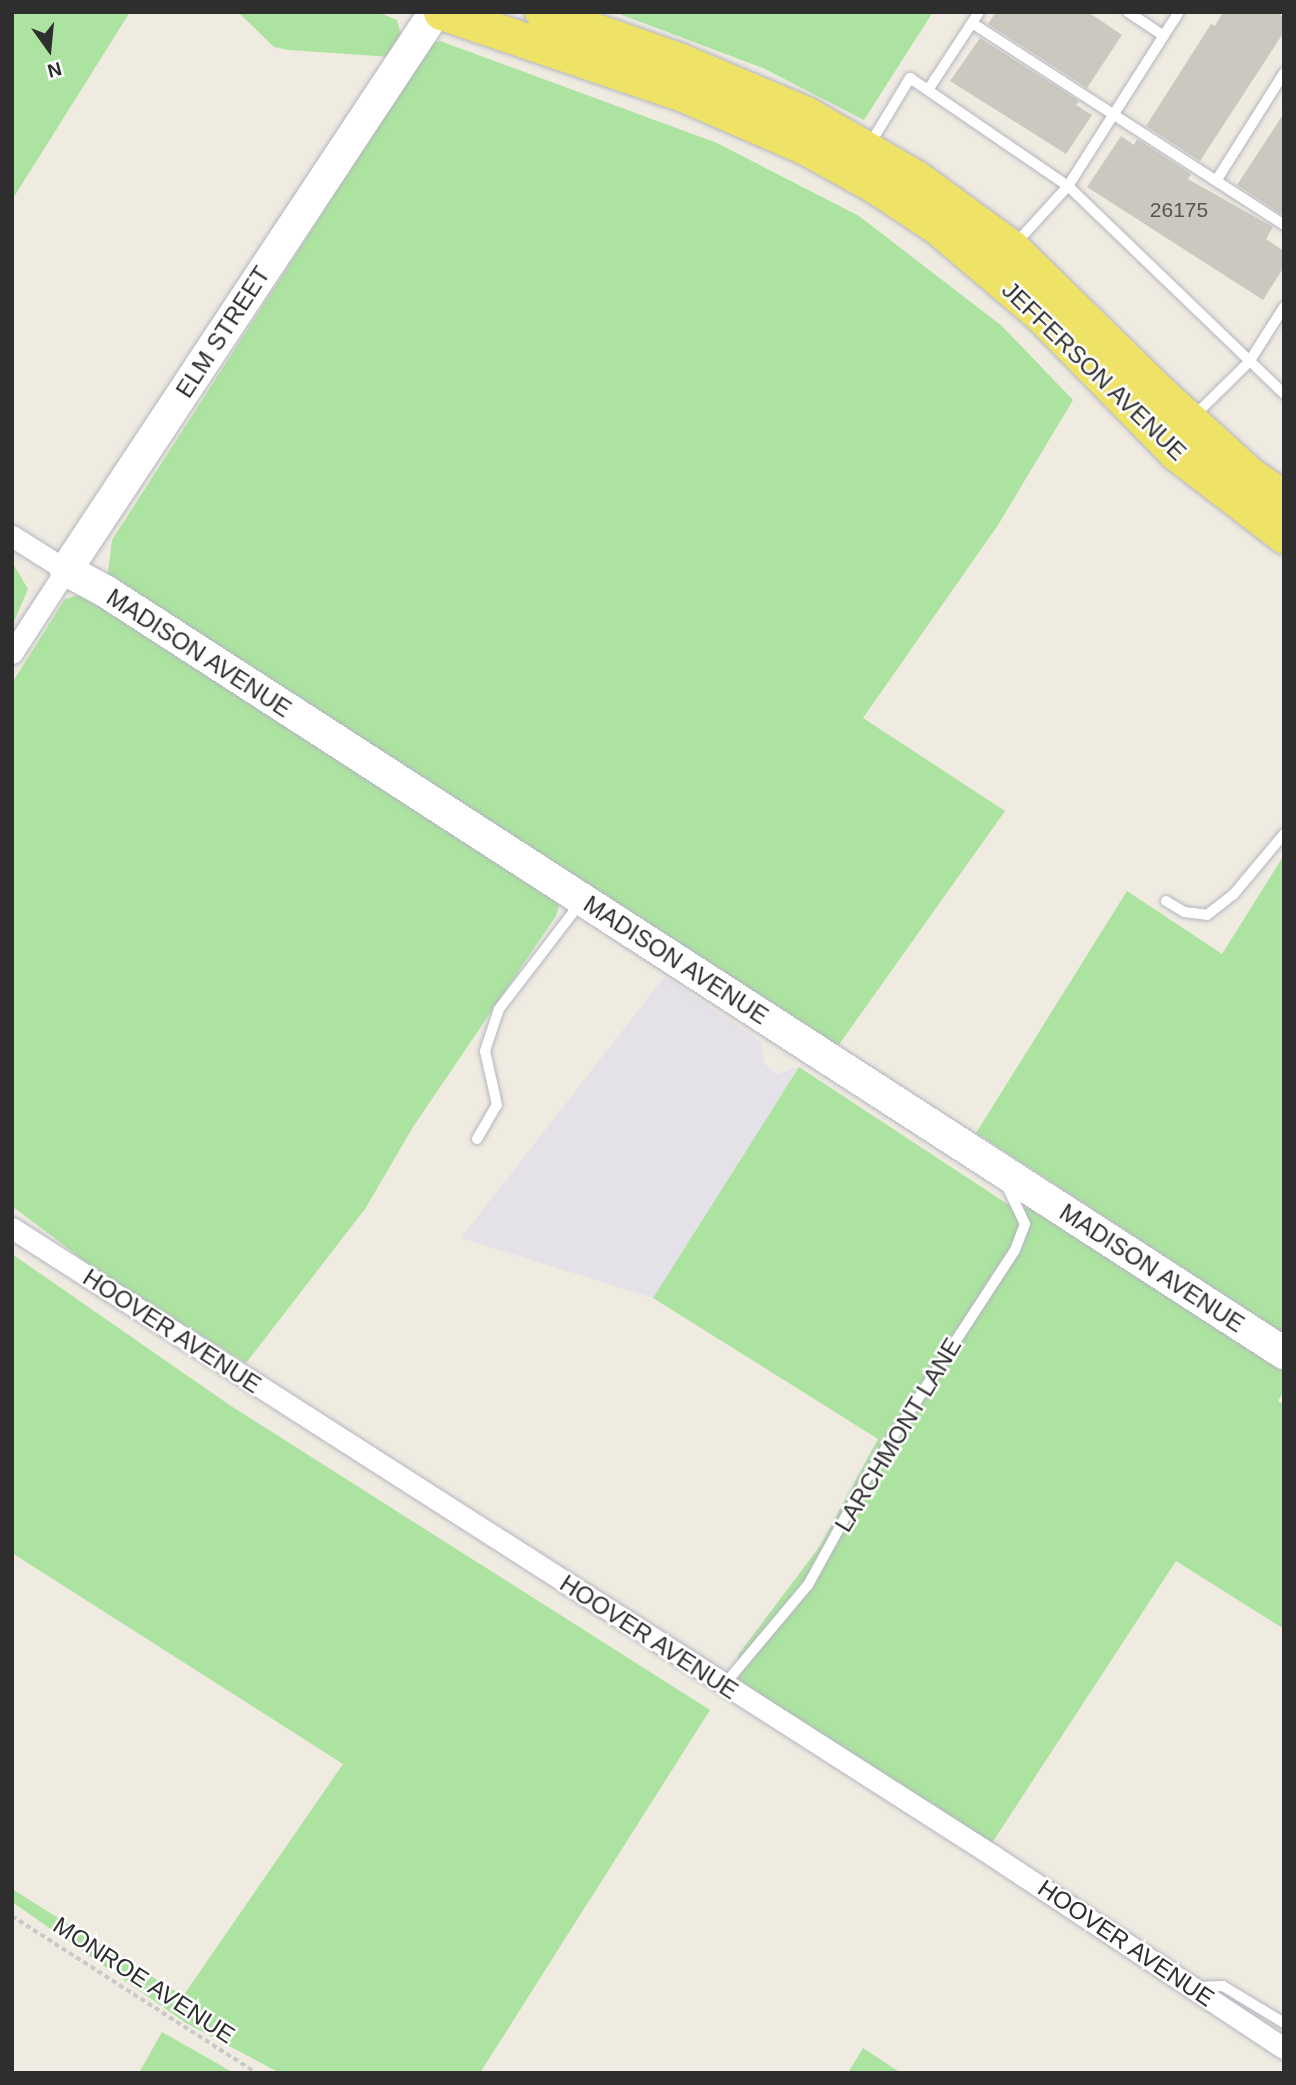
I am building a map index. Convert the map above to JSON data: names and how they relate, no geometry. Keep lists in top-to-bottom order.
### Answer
{
  "streets": {
    "main road": ["JEFFERSON AVENUE"],
    "street": ["ELM STREET", "MADISON AVENUE", "HOOVER AVENUE"],
    "lane": ["LARCHMONT LANE"],
    "path": ["MONROE AVENUE"]
  },
  "crossings": [
    ["ELM STREET", "MADISON AVENUE"],
    ["MADISON AVENUE", "LARCHMONT LANE"],
    ["HOOVER AVENUE", "LARCHMONT LANE"]
  ],
  "house_numbers": ["26175"],
  "north": "bottom"
}
